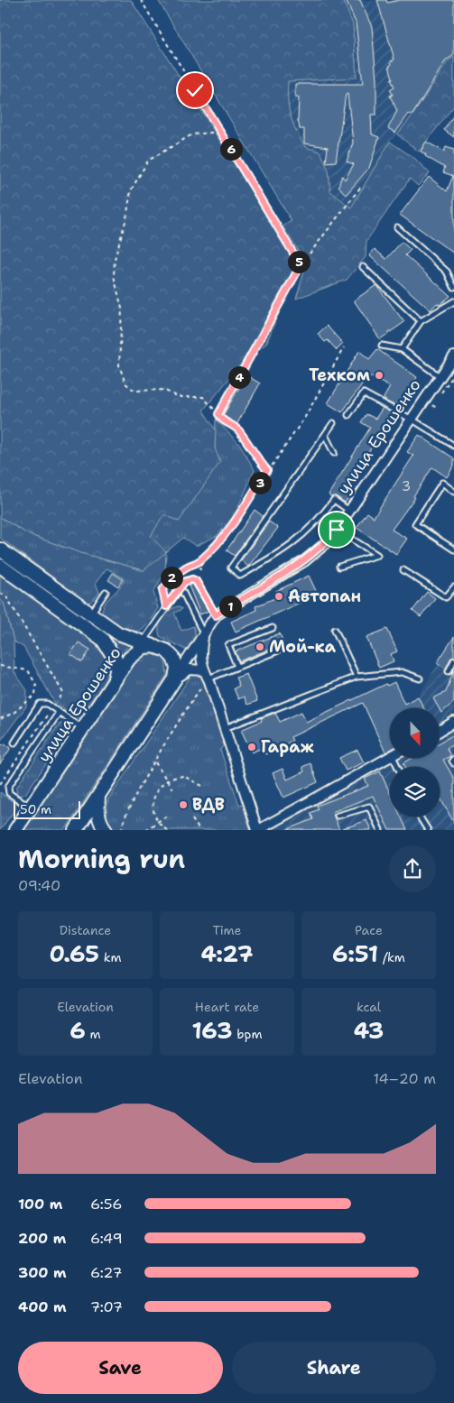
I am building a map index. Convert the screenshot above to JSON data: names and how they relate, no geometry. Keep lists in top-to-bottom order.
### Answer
{
  "streets": {
    "main road": ["улица Ерошенко"]
  },
  "places": [
    "Техком",
    "Автопан",
    "Мой-ка",
    "Гараж",
    "ВДВ"
  ],
  "house_numbers": ["3"],
  "scale_bar": "50 m",
  "north": "bottom",
  "page": {
    "pins": [
      "6",
      "5",
      "4",
      "3",
      "2",
      "1"
    ],
    "scale": "50 m",
    "heading": ["Morning run", "09:40"],
    "stats": [
      ["Distance", "0.65 km"],
      ["Time", "4:27"],
      ["Pace", "6:51 /km"],
      ["Elevation", "6 m"],
      ["Heart rate", "163 bpm"],
      ["kcal", "43"]
    ],
    "chart": ["Elevation", "14–20 m"],
    "list": [
      {
        "name": "100 m",
        "note": "6:56"
      },
      {
        "name": "200 m",
        "note": "6:49"
      },
      {
        "name": "300 m",
        "note": "6:27"
      },
      {
        "name": "400 m",
        "note": "7:07"
      }
    ],
    "buttons": ["Save", "Share"]
  }
}
